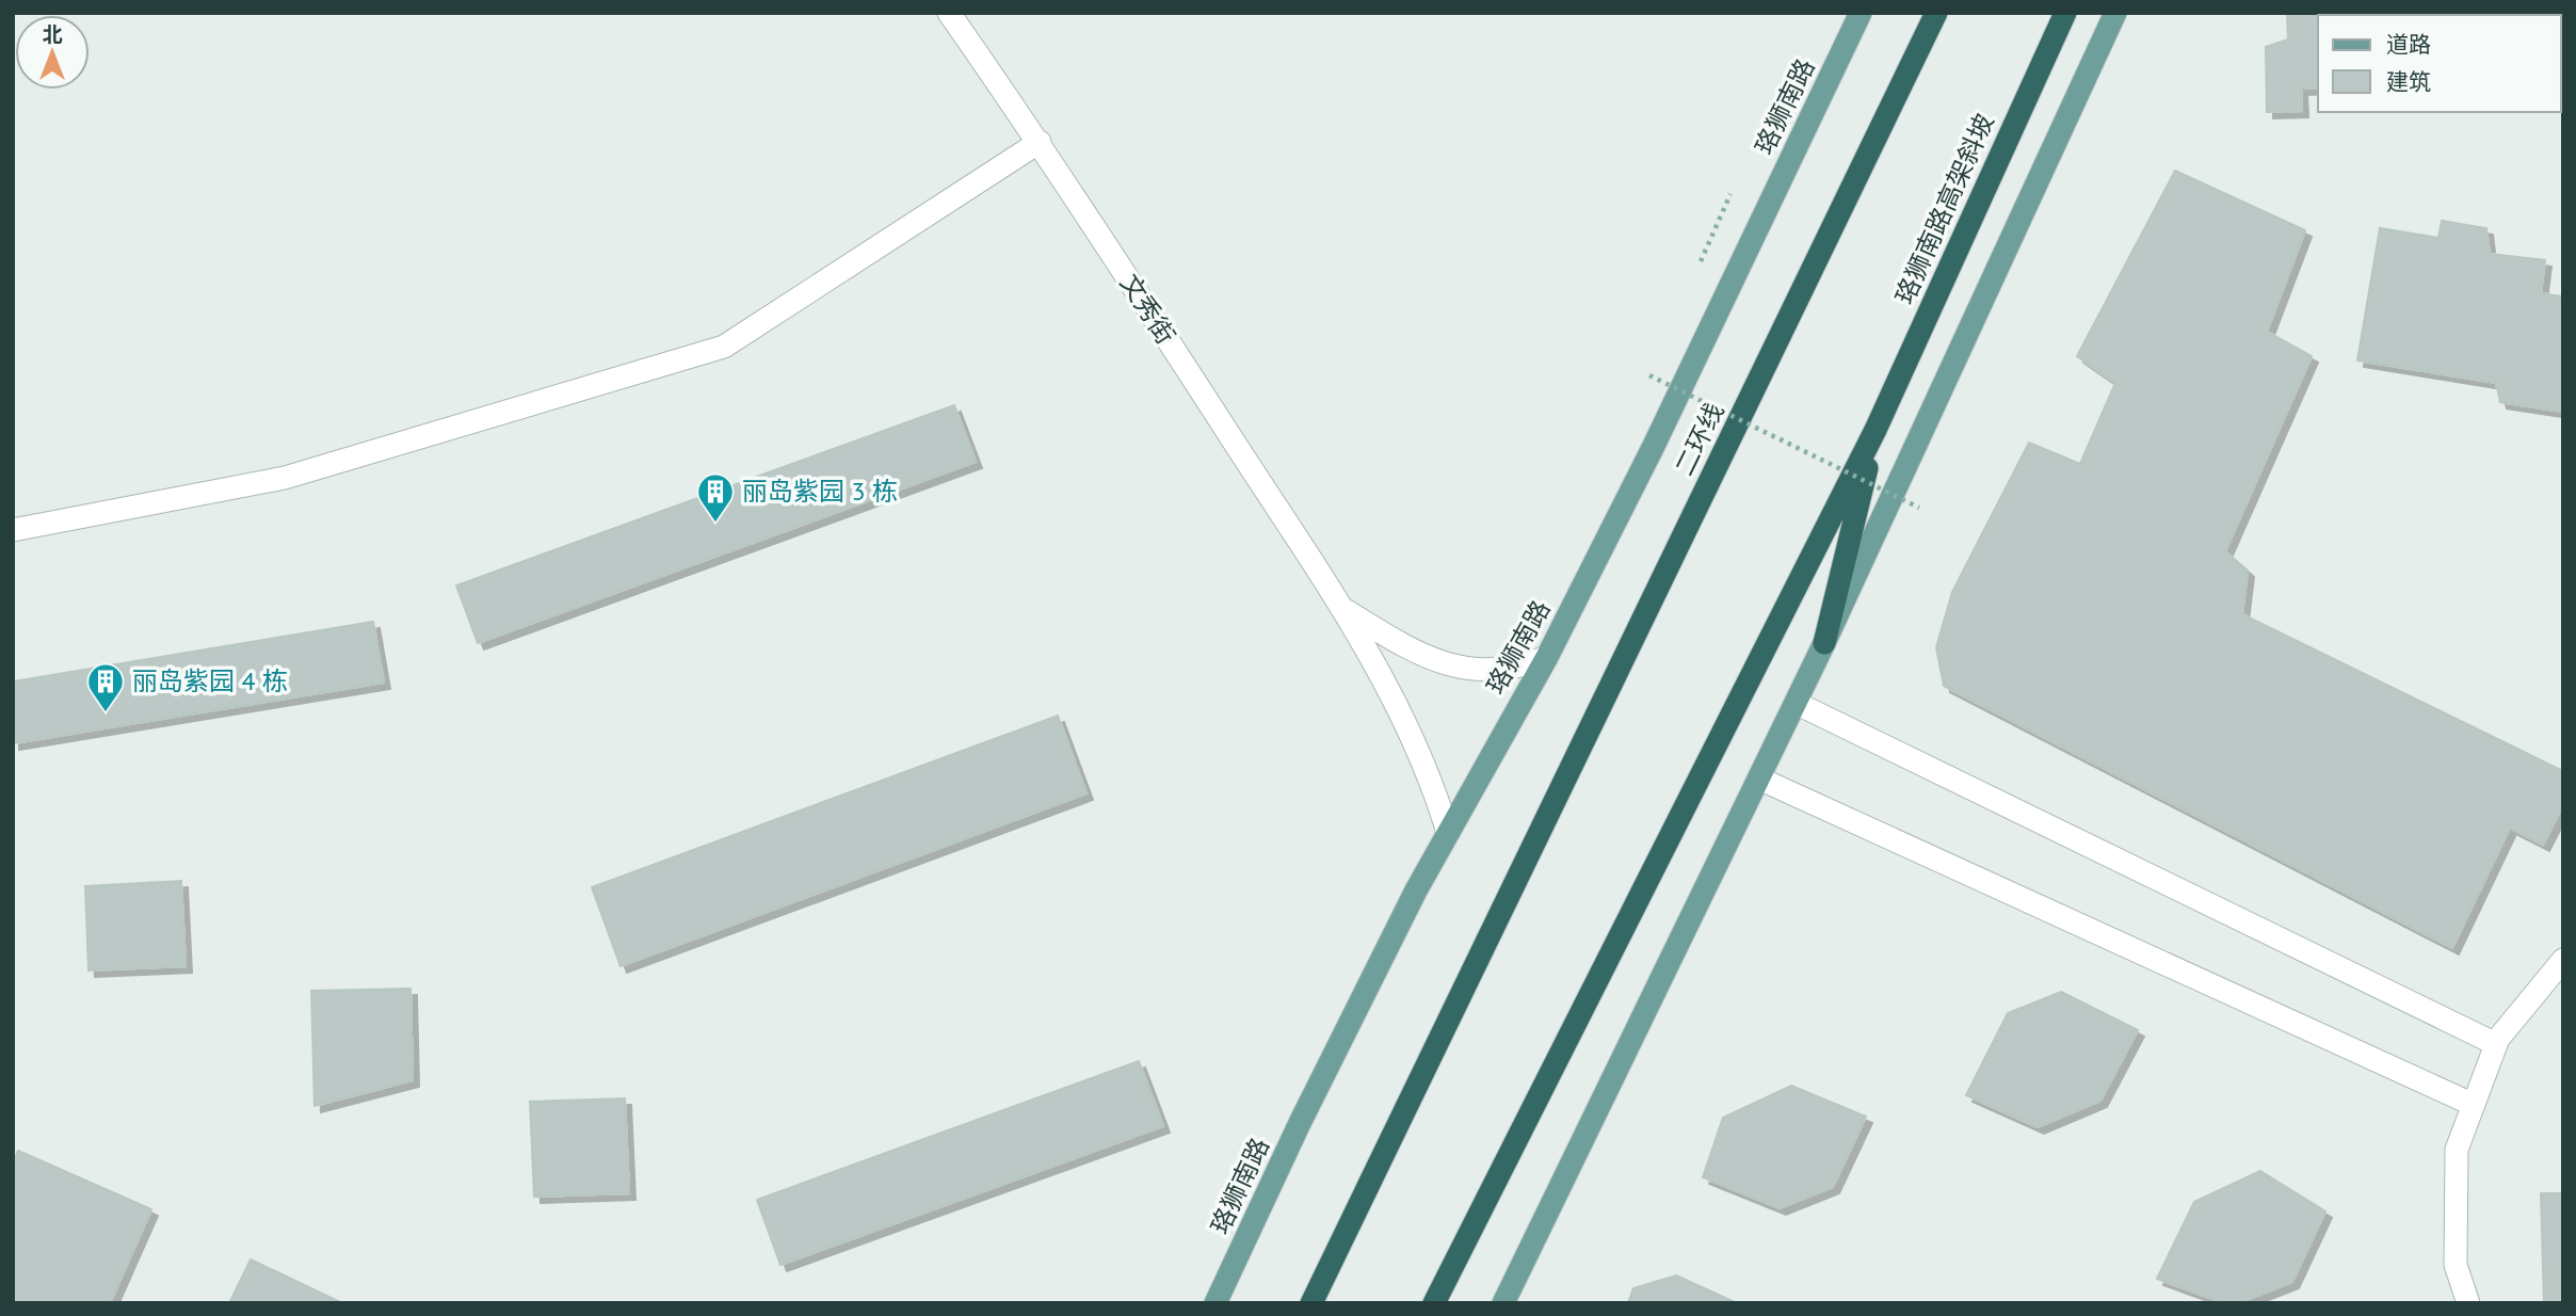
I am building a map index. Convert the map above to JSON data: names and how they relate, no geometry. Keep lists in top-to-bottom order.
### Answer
{
  "streets": {
    "highway": ["珞狮南路高架斜坡", "二环线"],
    "main road": ["珞狮南路"],
    "street": ["文秀街"]
  },
  "crossings": [
    ["珞狮南路", "文秀街"]
  ],
  "places": {
    "building": ["丽岛紫园 3 栋", "丽岛紫园 4 栋"]
  },
  "legend": ["道路", "建筑"],
  "north": "top"
}
